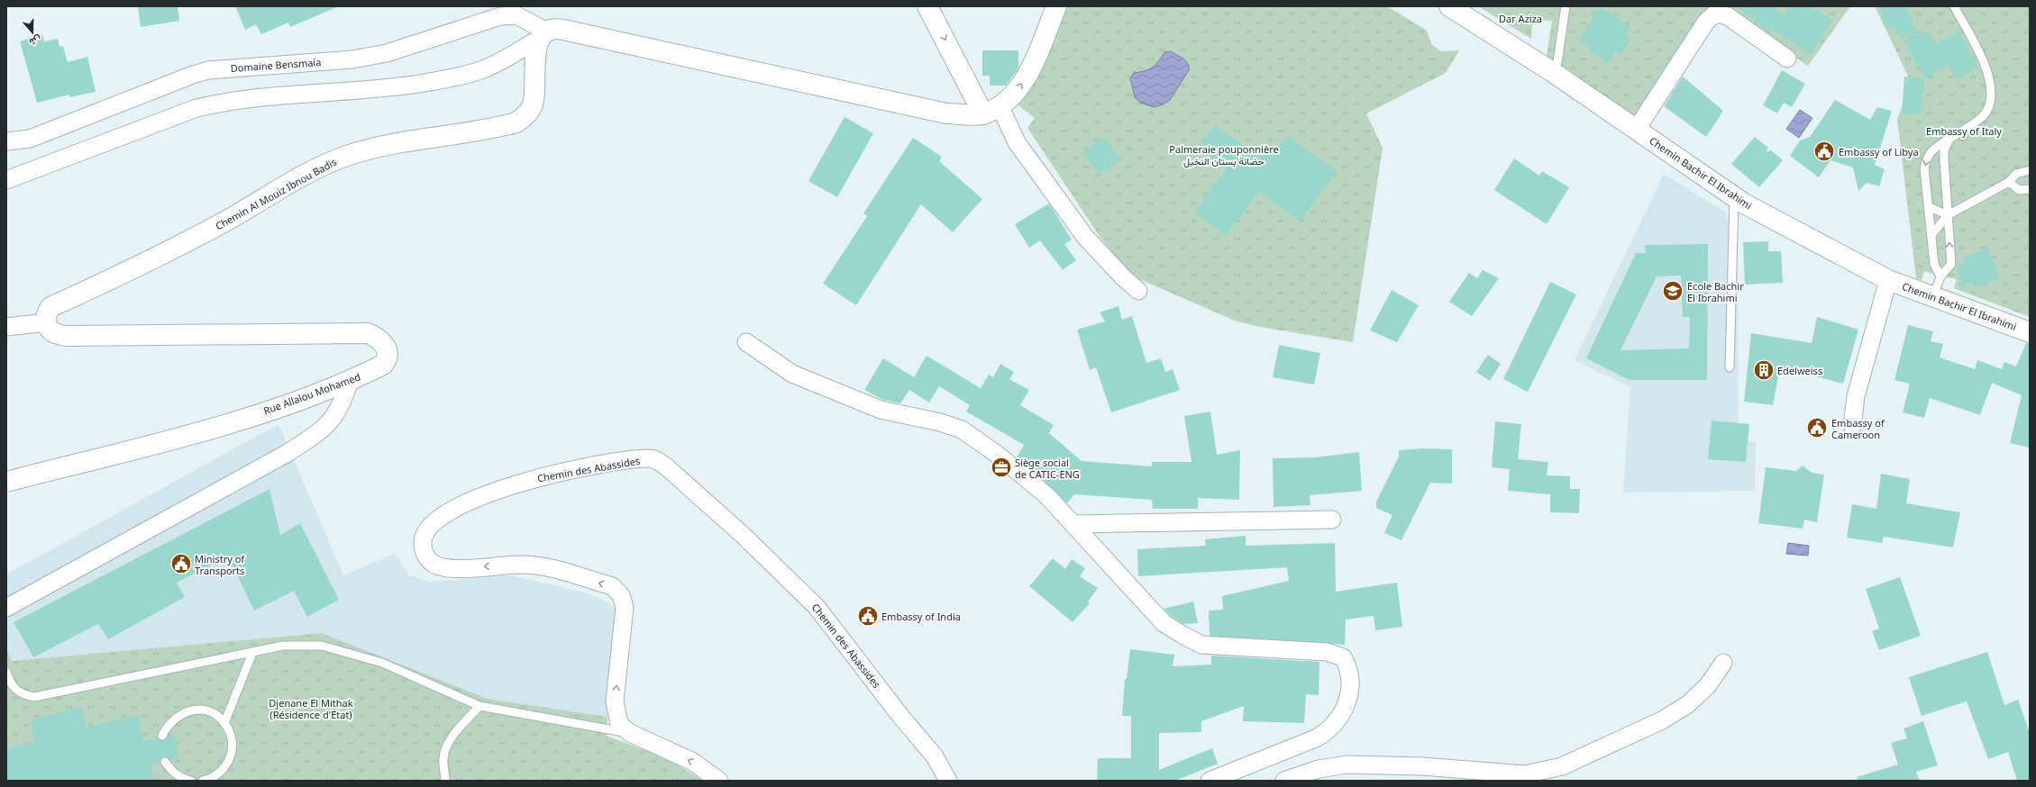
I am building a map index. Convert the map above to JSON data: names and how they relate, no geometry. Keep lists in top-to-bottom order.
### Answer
{
  "streets": {
    "street": [
      "Domaine Bensmaia",
      "Chemin Bachir El Ibrahimi",
      "Chemin Al Mouiz Ibnou Badis",
      "Rue Allalou Mohamed",
      "Chemin des Abassides"
    ]
  },
  "crossings": [
    ["Domaine Bensmaia", "Chemin Al Mouiz Ibnou Badis"],
    ["Chemin Al Mouiz Ibnou Badis", "Rue Allalou Mohamed"]
  ],
  "parks": [
    "Dar Aziza",
    "Embassy of Italy",
    "Palmeraie pouponnière حضانة بستان النخيل",
    "Djenane El Mithak (Résidence d'Etat)"
  ],
  "places": {
    "public building": [
      "Embassy of Libya",
      "Embassy of Cameroon",
      "Ministry of Transports",
      "Embassy of India"
    ],
    "school or university": ["Ecole Bachir El Ibrahimi"],
    "building": ["Edelweiss"],
    "office": ["Siège social de CATIC-ENG"]
  },
  "north": "bottom"
}
